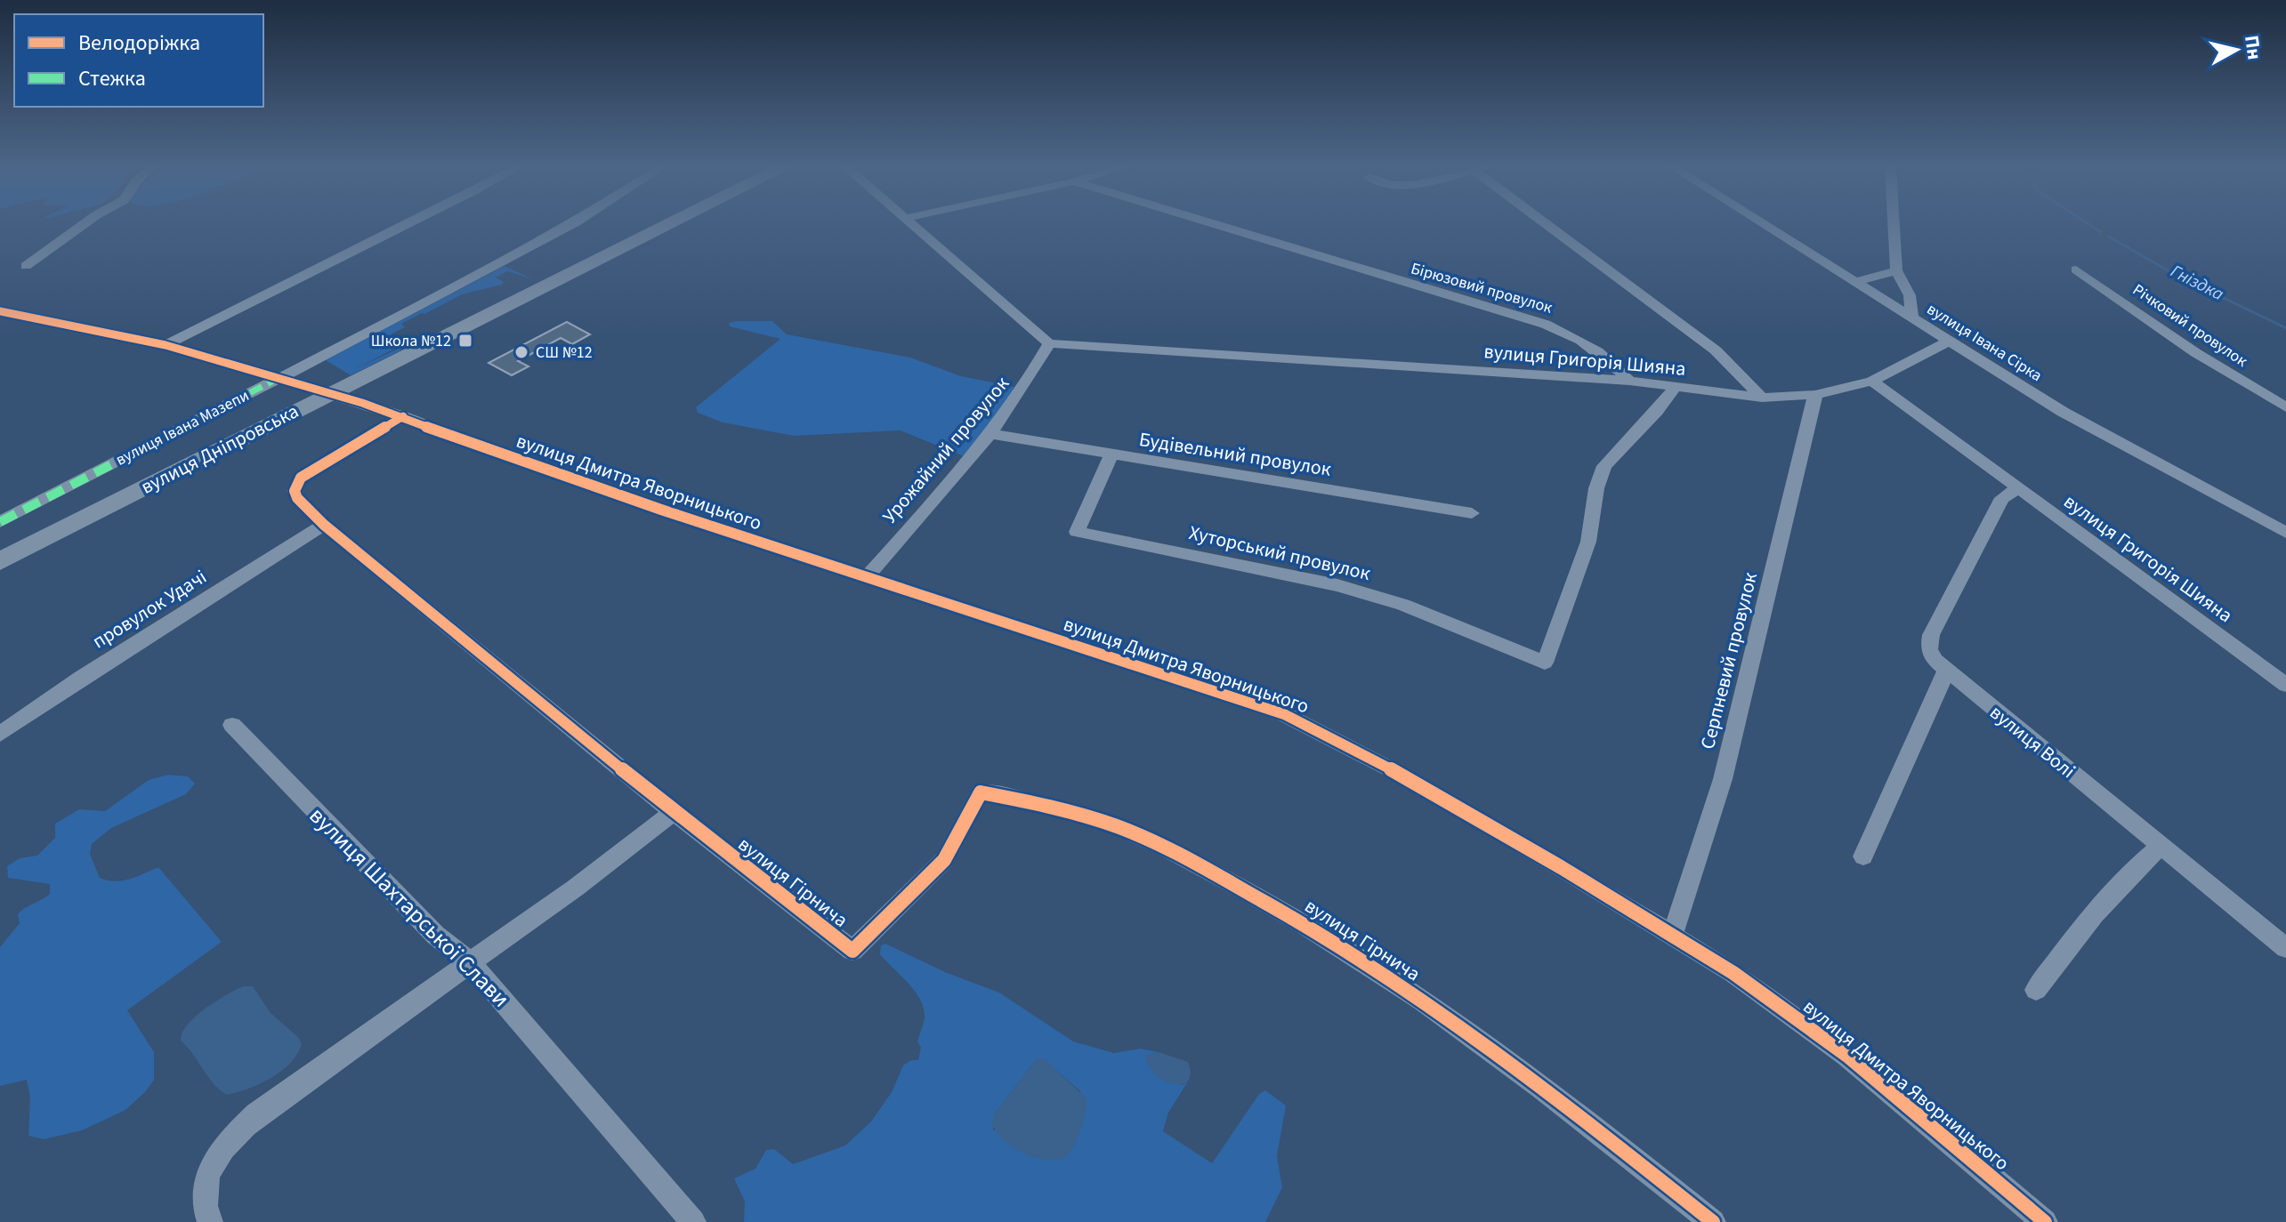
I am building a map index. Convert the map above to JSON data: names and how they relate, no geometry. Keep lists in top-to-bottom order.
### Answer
{
  "streets": {
    "highway": ["вулиця Дніпровська"],
    "street": [
      "Бірюзовий провулок",
      "Річковий провулок",
      "вулиця Івана Сірка",
      "вулиця Григорія Шияна",
      "вулиця Івана Мазепи",
      "Урожайний провулок",
      "Будівельний провулок",
      "вулиця Дмитра Яворницького",
      "Хуторський провулок",
      "провулок Удачі",
      "Серпневий провулок",
      "вулиця Волі",
      "вулиця Гірнича",
      "вулиця Шахтарської Слави"
    ]
  },
  "crossings": [
    ["Бірюзовий провулок", "вулиця Григорія Шияна"],
    ["вулиця Григорія Шияна", "Урожайний провулок"],
    ["вулиця Григорія Шияна", "Хуторський провулок"],
    ["вулиця Григорія Шияна", "Серпневий провулок"],
    ["вулиця Григорія Шияна", "вулиця Волі"],
    ["вулиця Івана Мазепи", "вулиця Дмитра Яворницького"],
    ["вулиця Дніпровська", "вулиця Дмитра Яворницького"],
    ["Урожайний провулок", "Будівельний провулок"],
    ["Урожайний провулок", "вулиця Дмитра Яворницького"],
    ["Будівельний провулок", "Хуторський провулок"],
    ["вулиця Дмитра Яворницького", "Серпневий провулок"],
    ["вулиця Дмитра Яворницького", "вулиця Гірнича"],
    ["провулок Удачі", "вулиця Гірнича"]
  ],
  "water": ["Гніздка"],
  "places": {
    "transit": ["Школа №12"],
    "other": ["СШ №12"]
  },
  "legend": ["Велодоріжка", "Стежка"],
  "north": "right"
}
